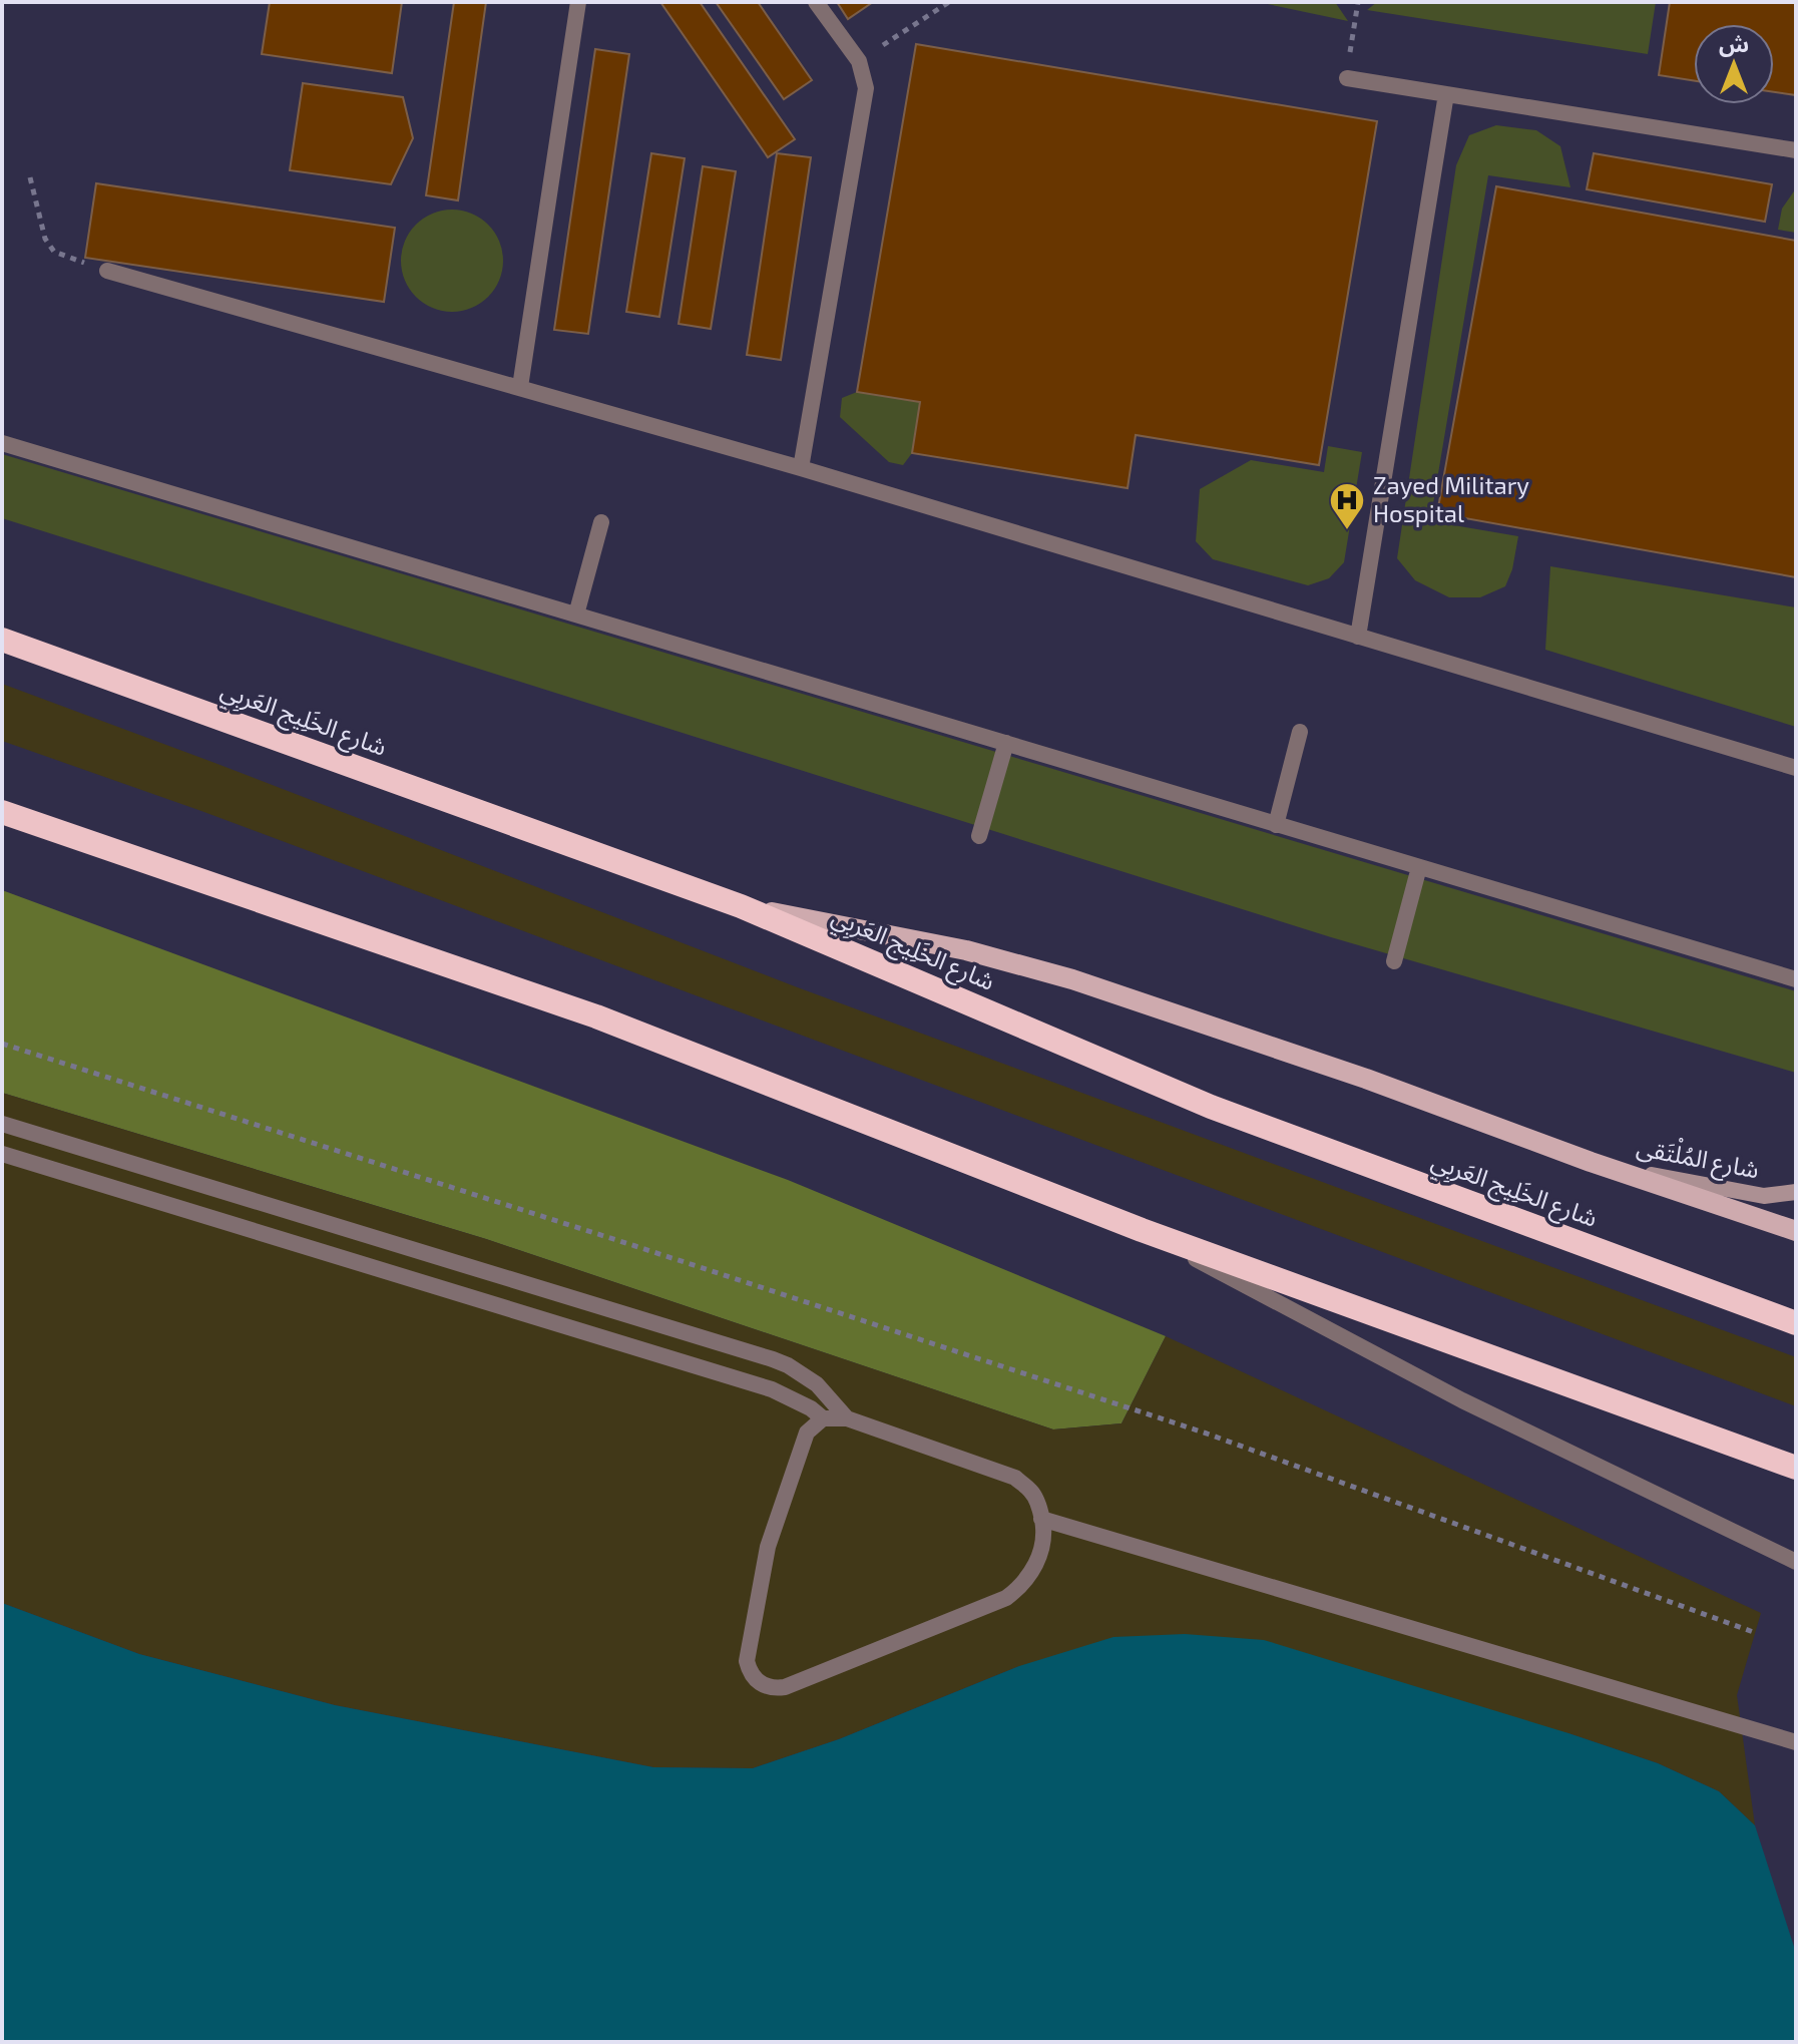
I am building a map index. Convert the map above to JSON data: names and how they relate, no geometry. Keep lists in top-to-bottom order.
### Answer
{
  "streets": {
    "highway": ["شارع الخَلِيج العَربِي"],
    "street": ["شارع المُلْتَقى"]
  },
  "places": {
    "hospital": ["Zayed Military Hospital"]
  },
  "north": "top"
}
